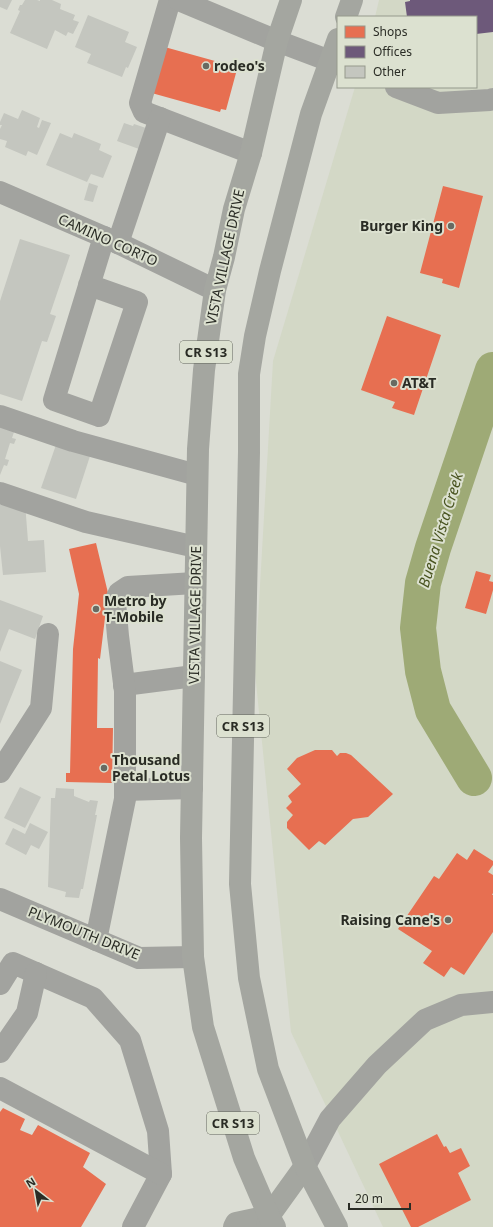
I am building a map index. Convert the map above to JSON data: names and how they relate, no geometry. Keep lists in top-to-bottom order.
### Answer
{
  "streets": {
    "main road": ["VISTA VILLAGE DRIVE", "CR S13"],
    "street": ["CAMINO CORTO", "PLYMOUTH DRIVE"]
  },
  "crossings": [
    ["CAMINO CORTO", "VISTA VILLAGE DRIVE"],
    ["VISTA VILLAGE DRIVE", "PLYMOUTH DRIVE"]
  ],
  "water": ["Buena Vista Creek"],
  "places": [
    "rodeo's",
    "Burger King",
    "AT&T",
    "Metro by T-Mobile",
    "Thousand Petal Lotus",
    "Raising Cane's"
  ],
  "legend": ["Shops", "Offices", "Other"],
  "scale_bar": "20 m",
  "north": "top left"
}
